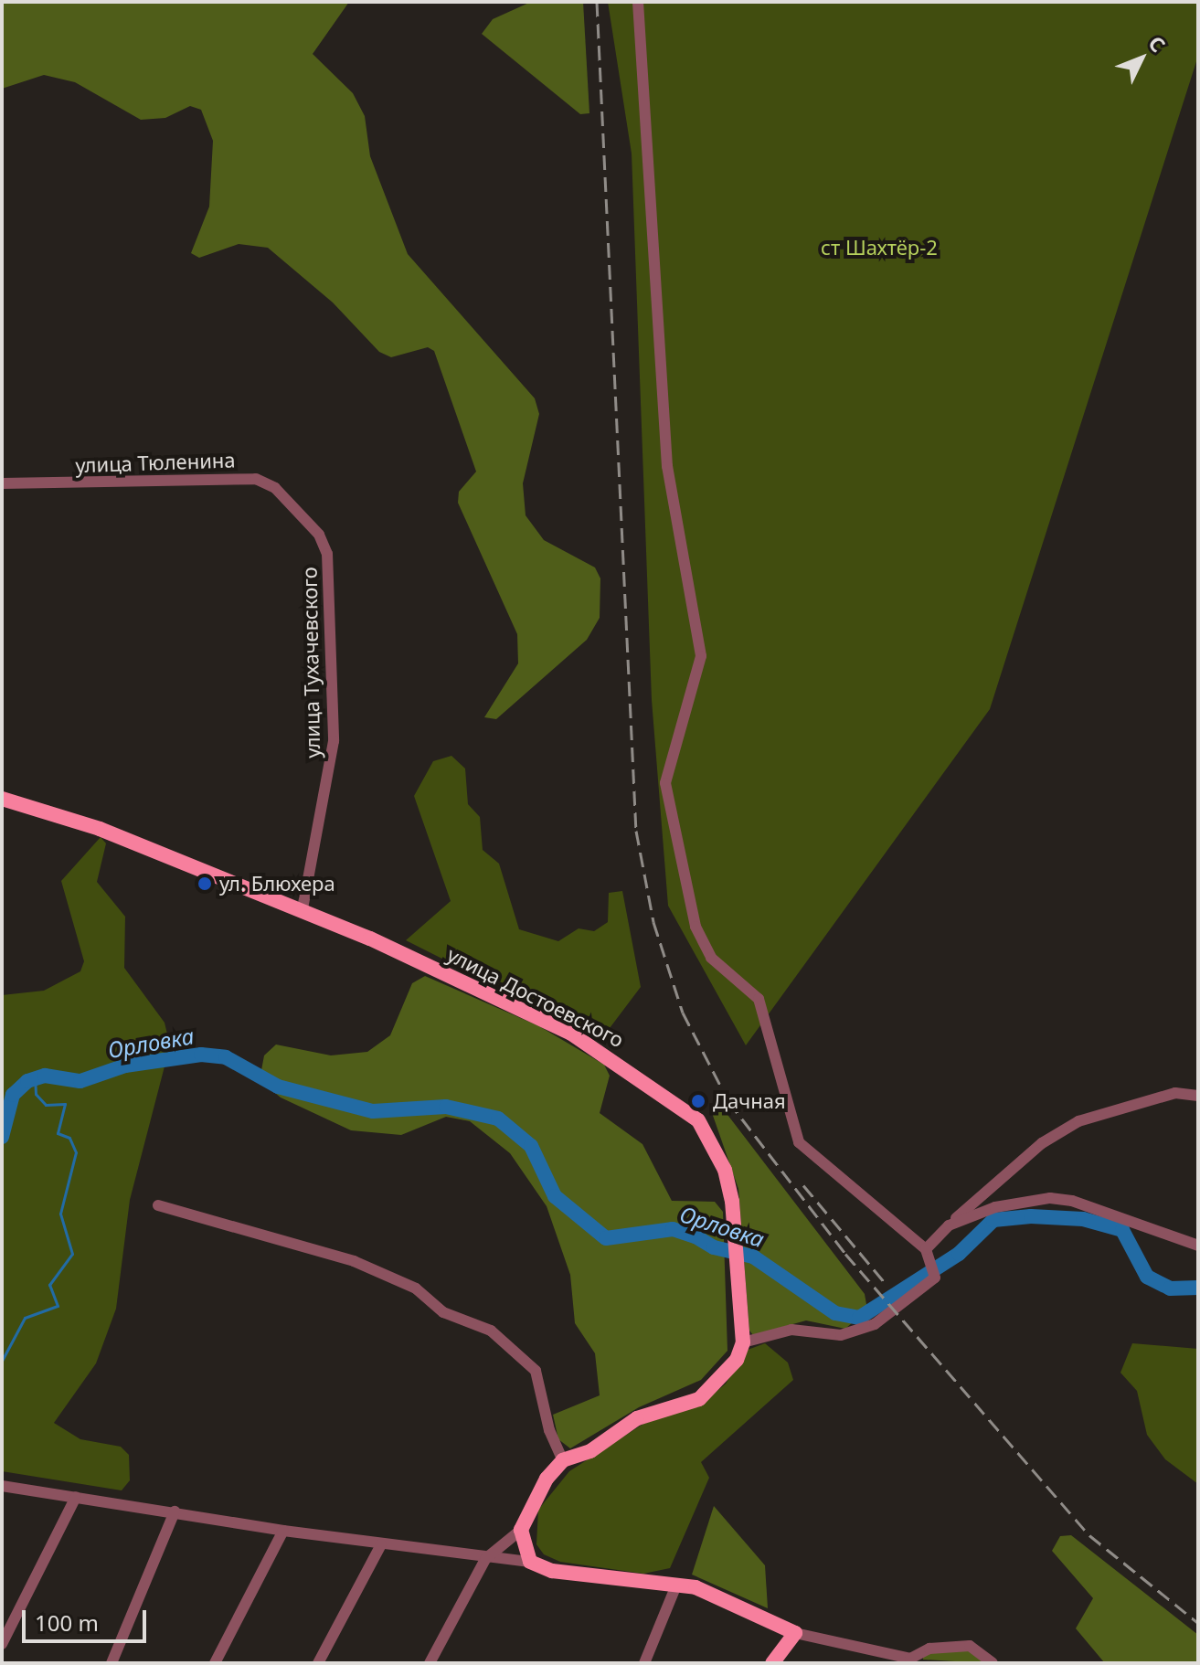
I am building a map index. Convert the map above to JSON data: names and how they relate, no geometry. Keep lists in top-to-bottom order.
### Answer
{
  "streets": {
    "main road": ["улица Достоевского"],
    "street": ["улица Тюленина", "улица Тухачевского"]
  },
  "crossings": [
    ["улица Тюленина", "улица Тухачевского"],
    ["улица Тухачевского", "улица Достоевского"]
  ],
  "water": ["Орловка"],
  "parks": ["ст Шахтёр-2"],
  "places": ["ул. Блюхера", "Дачная"],
  "scale_bar": "100 m",
  "north": "top right"
}
